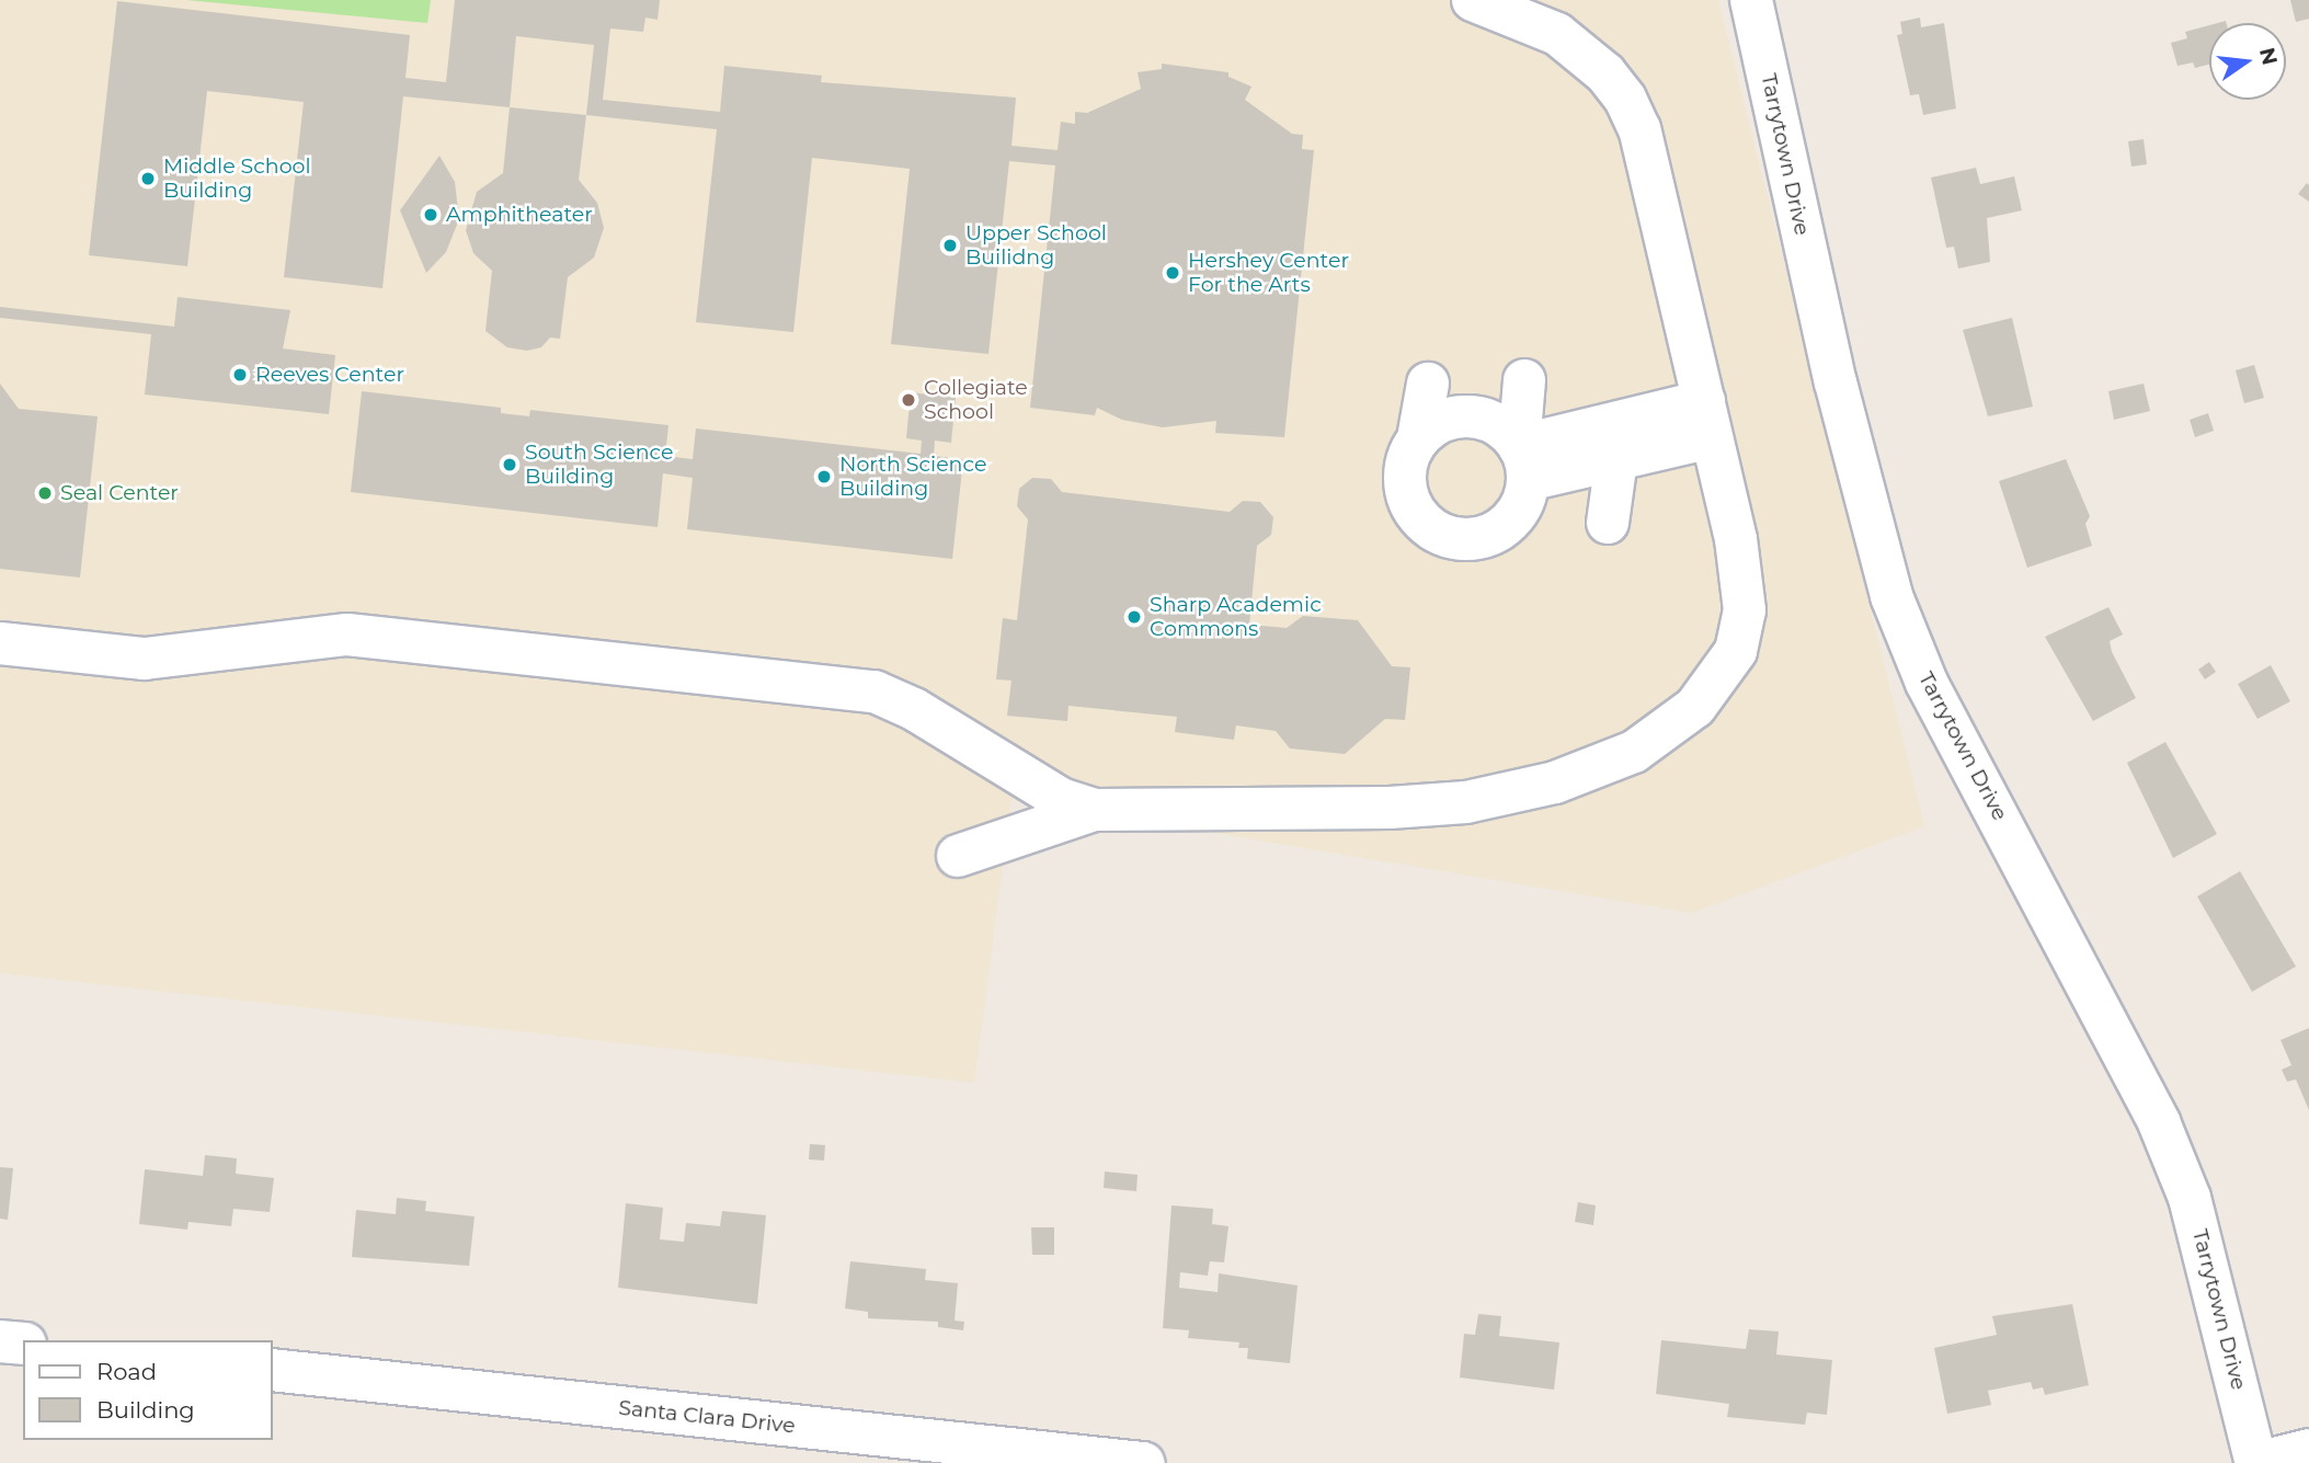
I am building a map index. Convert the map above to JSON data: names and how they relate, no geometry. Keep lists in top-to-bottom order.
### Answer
{
  "streets": {
    "street": ["Tarrytown Drive", "Santa Clara Drive"]
  },
  "places": [
    "Middle School Building",
    "Amphitheater",
    "Upper School Builidng",
    "Hershey Center For the Arts",
    "Reeves Center",
    "Collegiate School",
    "South Science Building",
    "North Science Building",
    "Seal Center",
    "Sharp Academic Commons"
  ],
  "legend": ["Road", "Building"],
  "north": "right"
}
